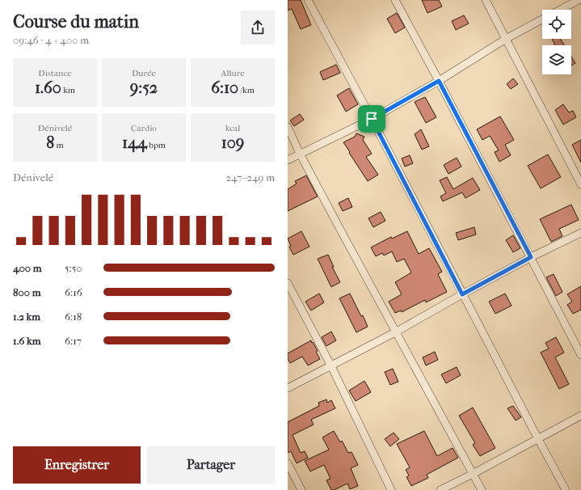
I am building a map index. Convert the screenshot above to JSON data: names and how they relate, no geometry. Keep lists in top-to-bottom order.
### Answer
{
  "page": {
    "heading": ["Course du matin", "09:46 · 4 × 400 m"],
    "stats": [
      ["Distance", "1.60 km"],
      ["Durée", "9:52"],
      ["Allure", "6:10 /km"],
      ["Dénivelé", "8 m"],
      ["Cardio", "144 bpm"],
      ["kcal", "109"]
    ],
    "chart": ["Dénivelé", "247–249 m"],
    "list": [
      {
        "name": "400 m",
        "note": "5:50"
      },
      {
        "name": "800 m",
        "note": "6:16"
      },
      {
        "name": "1.2 km",
        "note": "6:18"
      },
      {
        "name": "1.6 km",
        "note": "6:17"
      }
    ],
    "buttons": ["Enregistrer", "Partager"]
  }
}
